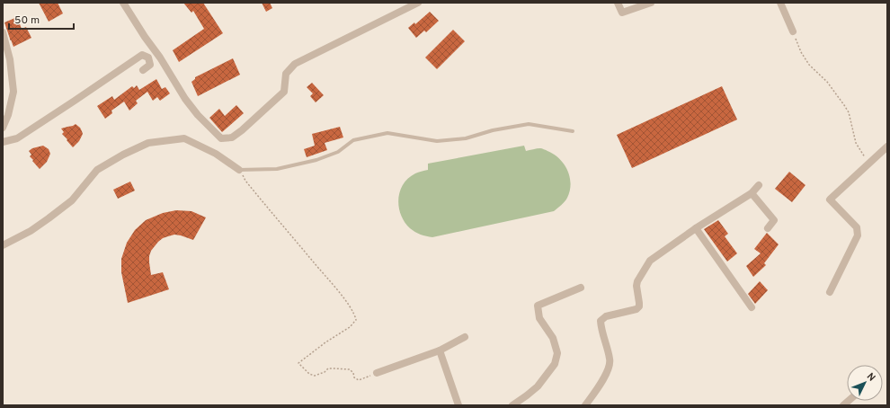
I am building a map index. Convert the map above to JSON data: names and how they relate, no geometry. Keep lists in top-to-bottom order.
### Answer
{
  "scale_bar": "50 m",
  "north": "top right"
}
